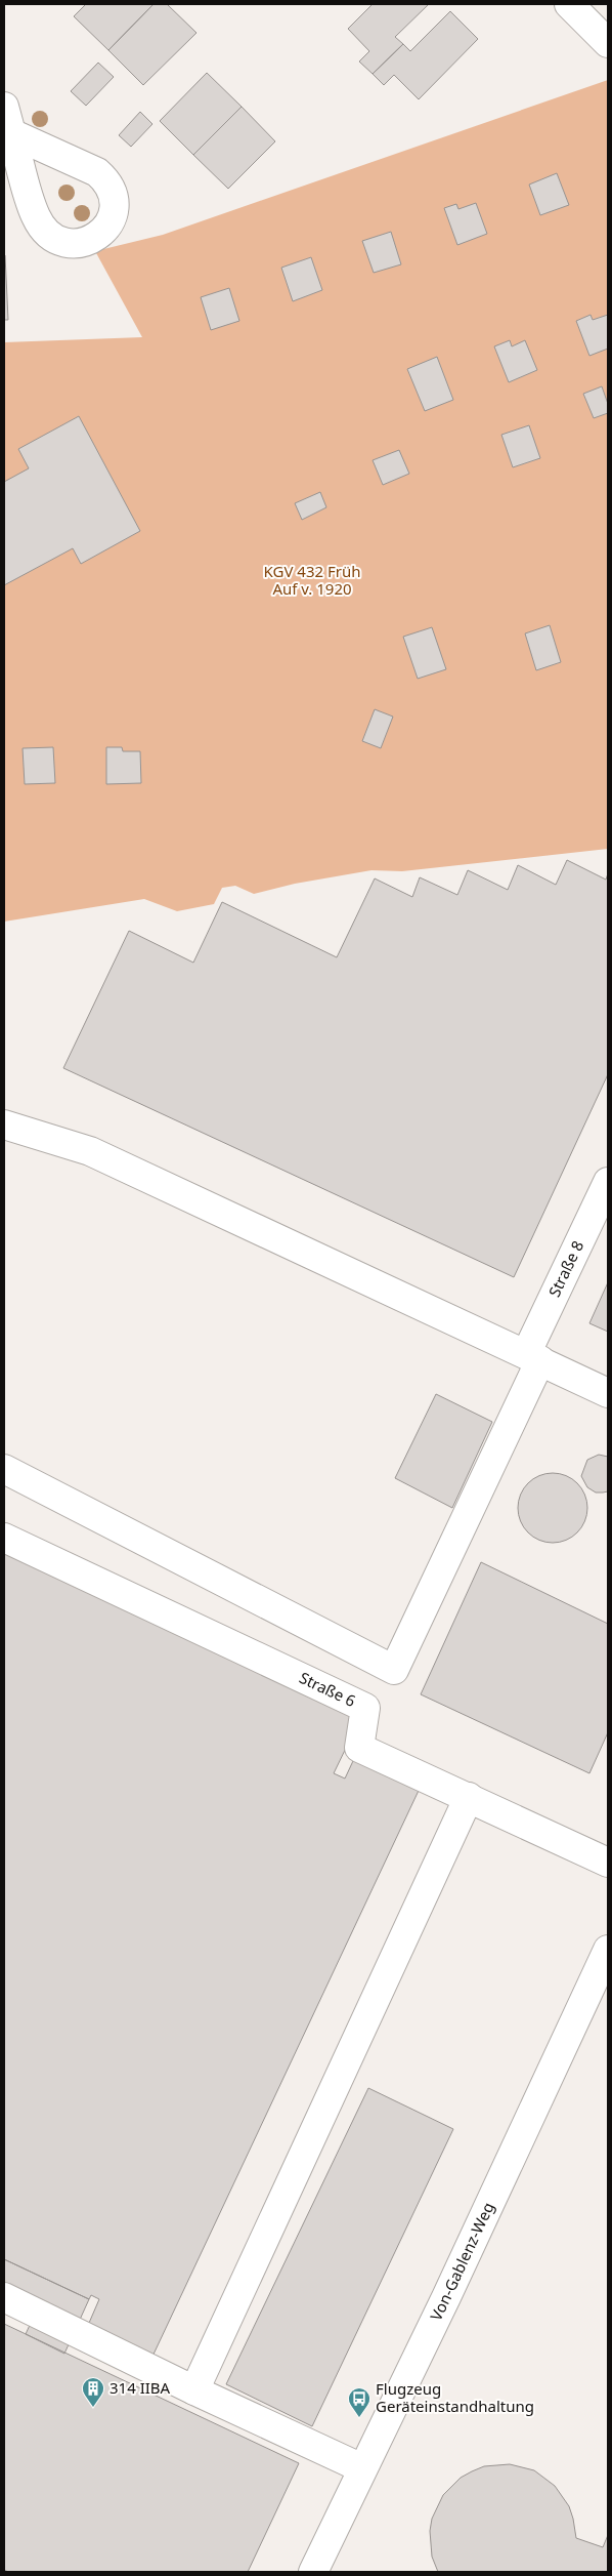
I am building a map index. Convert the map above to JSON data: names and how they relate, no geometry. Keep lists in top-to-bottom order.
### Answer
{
  "streets": {
    "street": ["Straße 8", "Straße 6", "Von-Gablenz-Weg"]
  },
  "parks": ["KGV 432 Früh Auf v. 1920"],
  "places": {
    "building": ["314 IIBA"],
    "bus stop": ["Flugzeug Geräteinstandhaltung"]
  }
}
